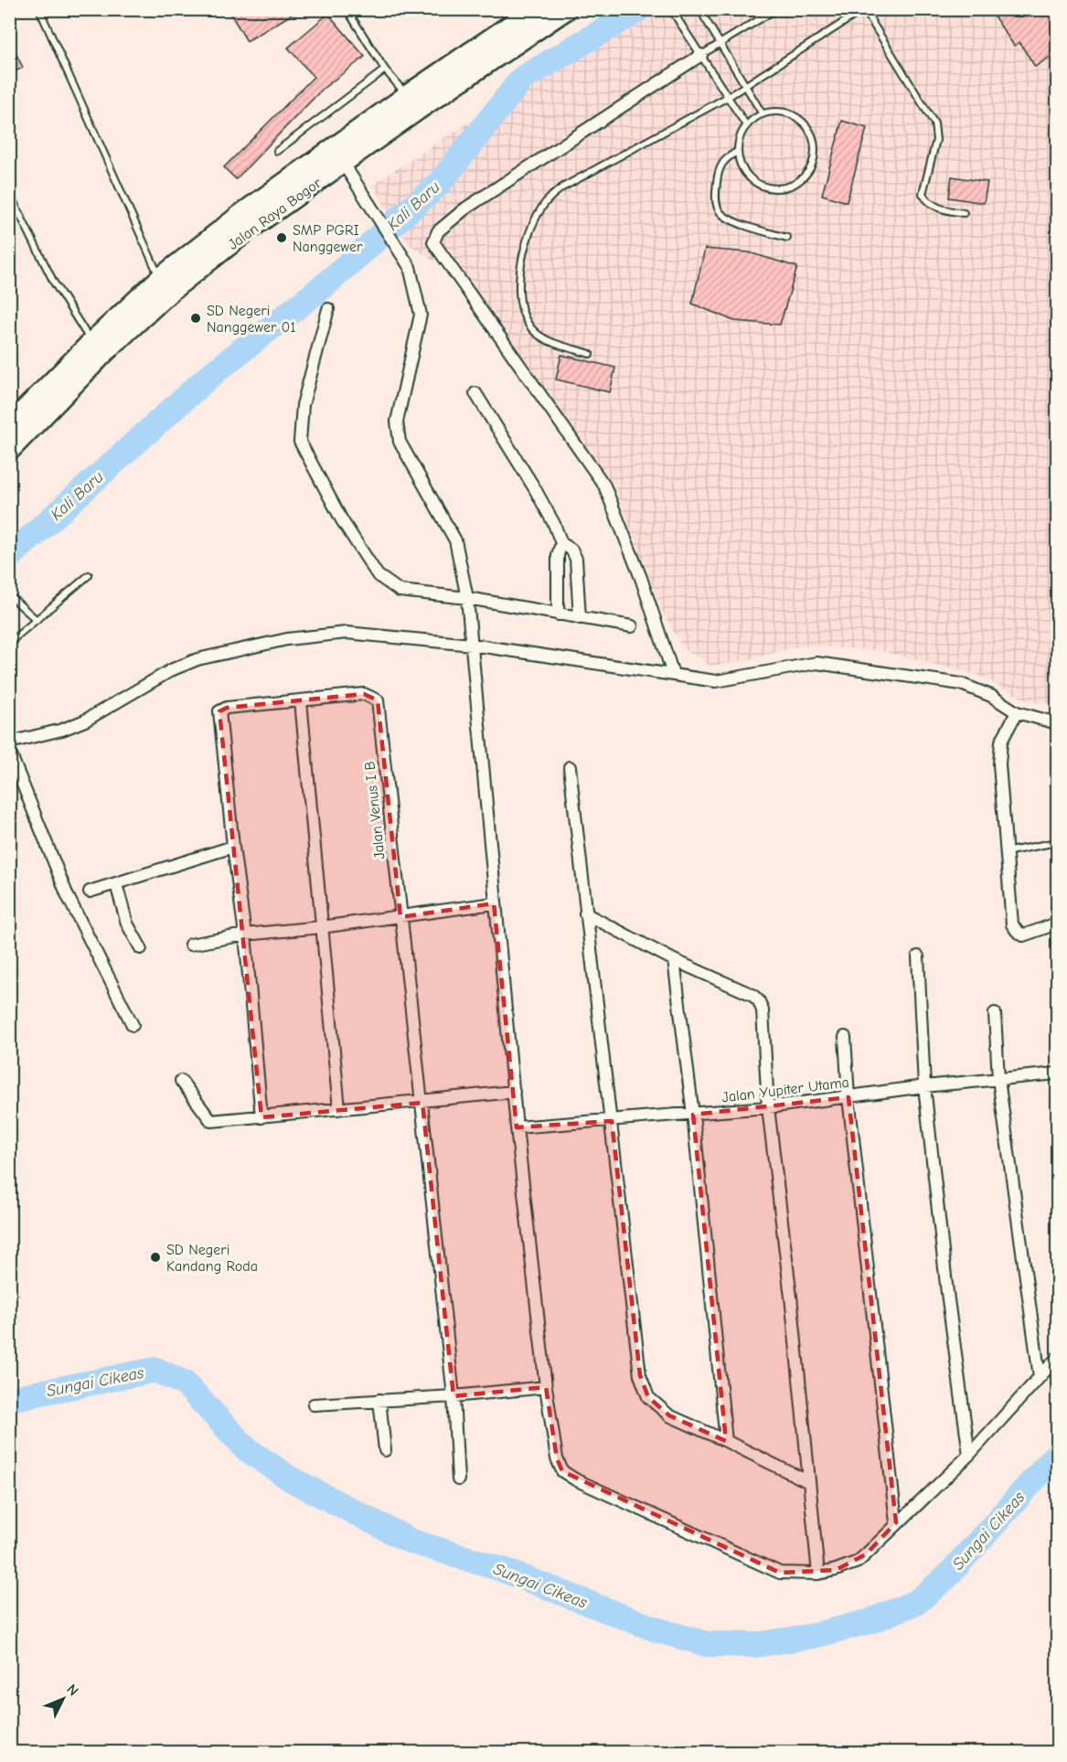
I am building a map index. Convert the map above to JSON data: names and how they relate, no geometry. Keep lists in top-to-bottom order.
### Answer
{
  "streets": {
    "highway": ["Jalan Raya Bogor"],
    "street": ["Jalan Venus I B", "Jalan Yupiter Utama"]
  },
  "water": ["Kali Baru", "Sungai Cikeas"],
  "places": ["SMP PGRI Nanggewer", "SD Negeri Nanggewer 01", "SD Negeri Kandang Roda"],
  "north": "top right"
}
